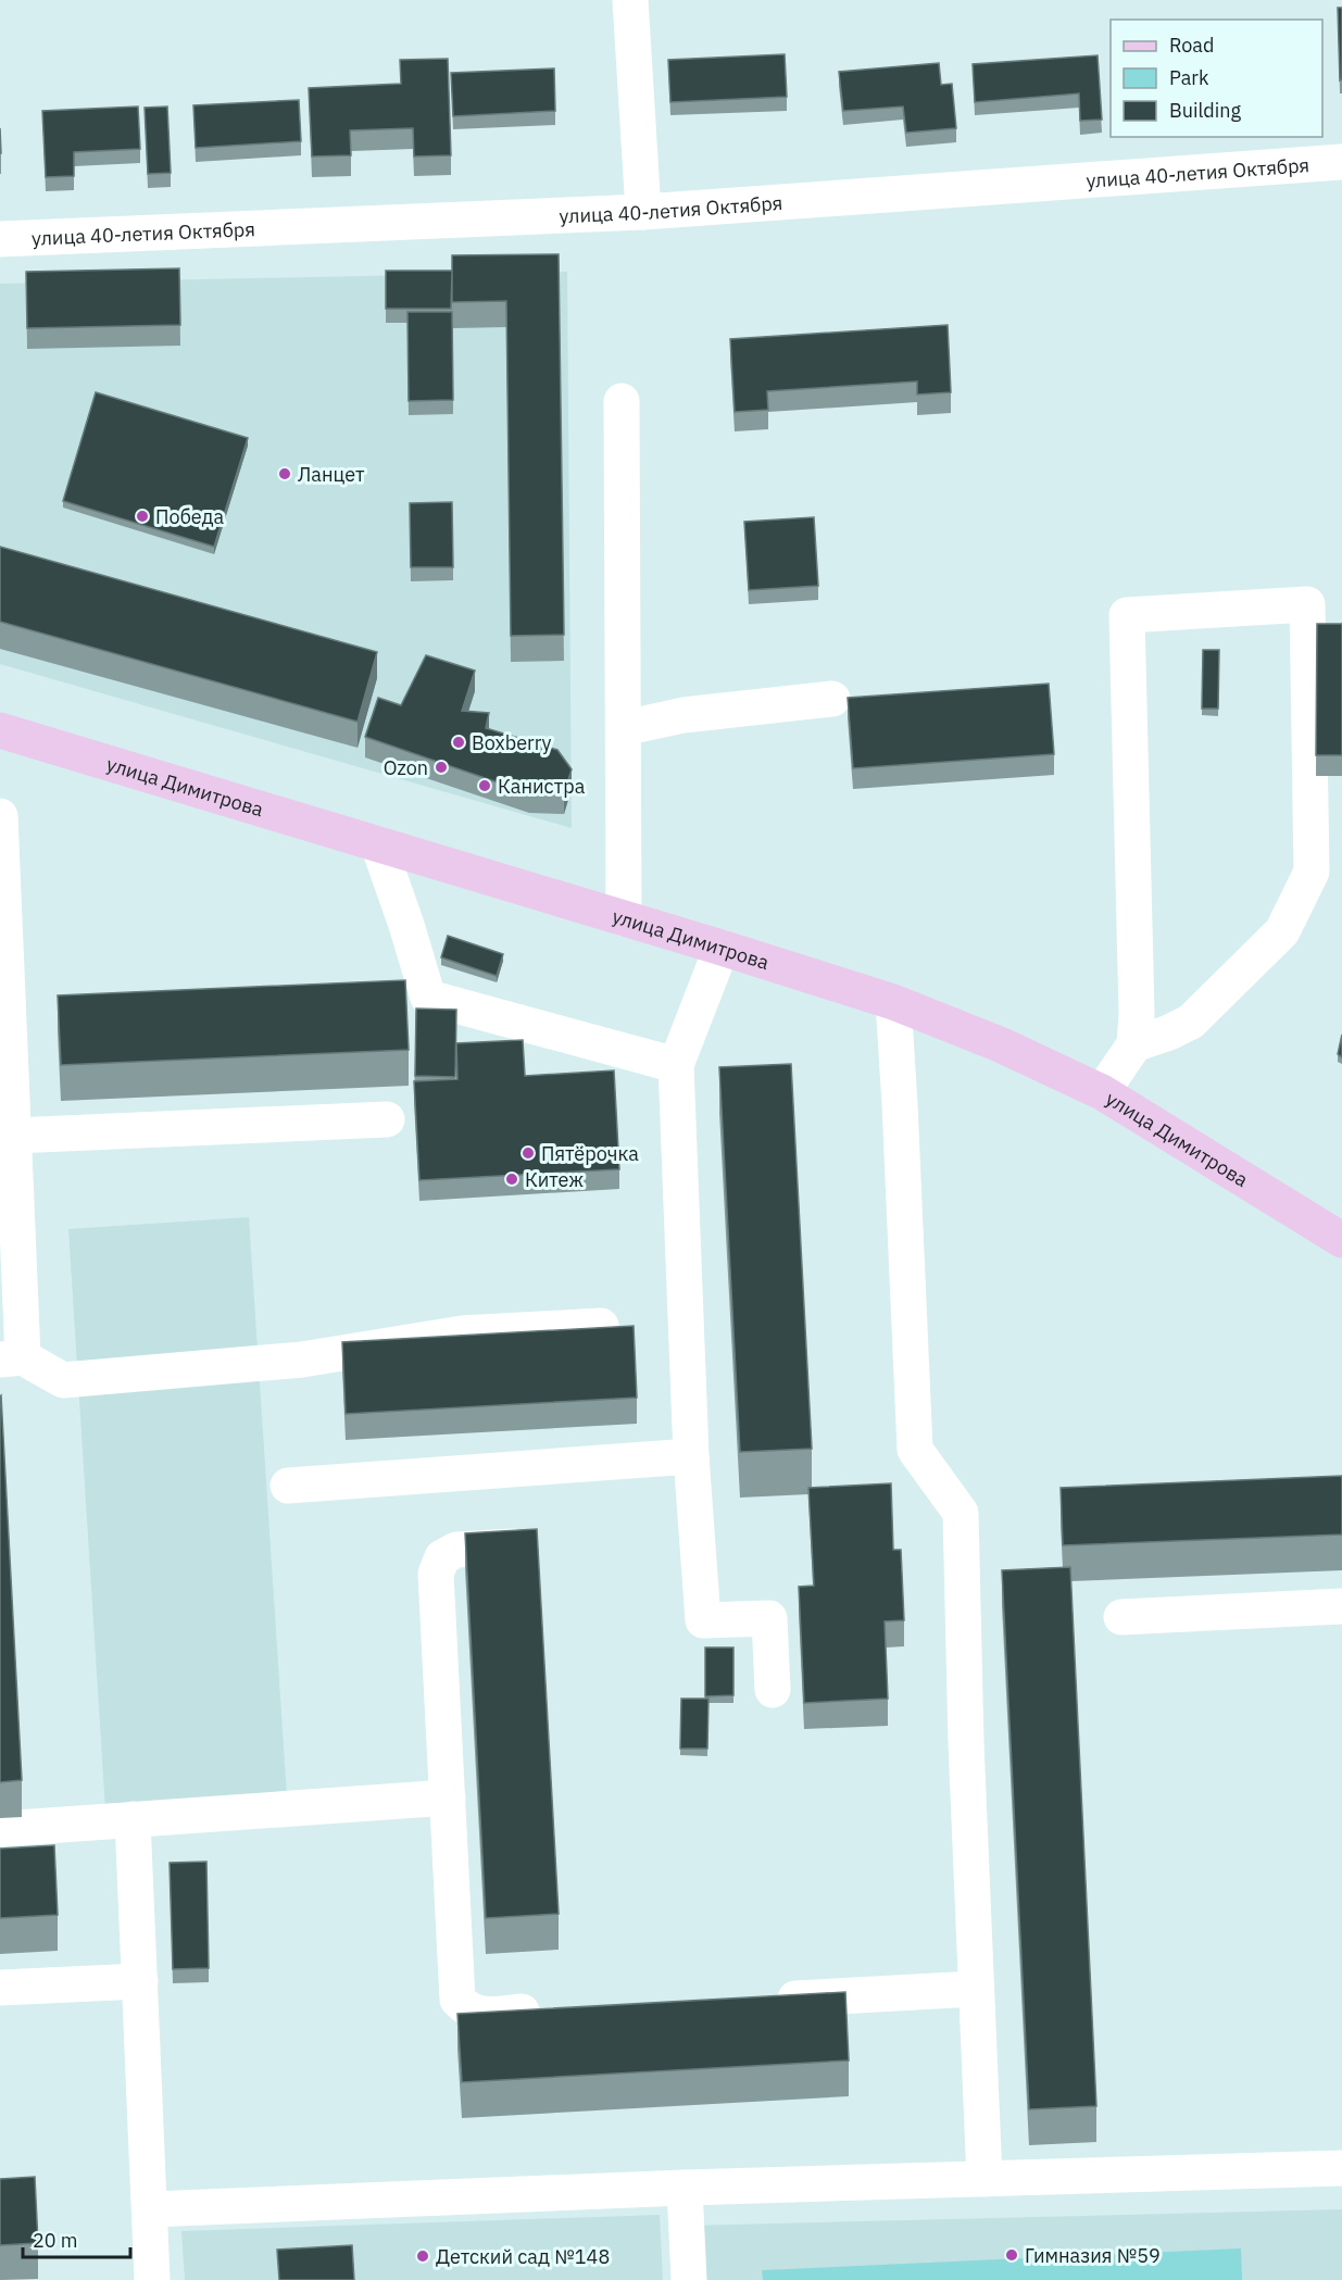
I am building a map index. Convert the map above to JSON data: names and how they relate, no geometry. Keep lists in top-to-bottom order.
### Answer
{
  "streets": {
    "main road": ["улица Димитрова"],
    "street": ["улица 40-летия Октября"]
  },
  "places": [
    "Ланцет",
    "Победа",
    "Boxberry",
    "Ozon",
    "Канистра",
    "Пятёрочка",
    "Китеж",
    "Гимназия №59",
    "Детский сад №148"
  ],
  "legend": ["Road", "Park", "Building"],
  "scale_bar": "20 m"
}
